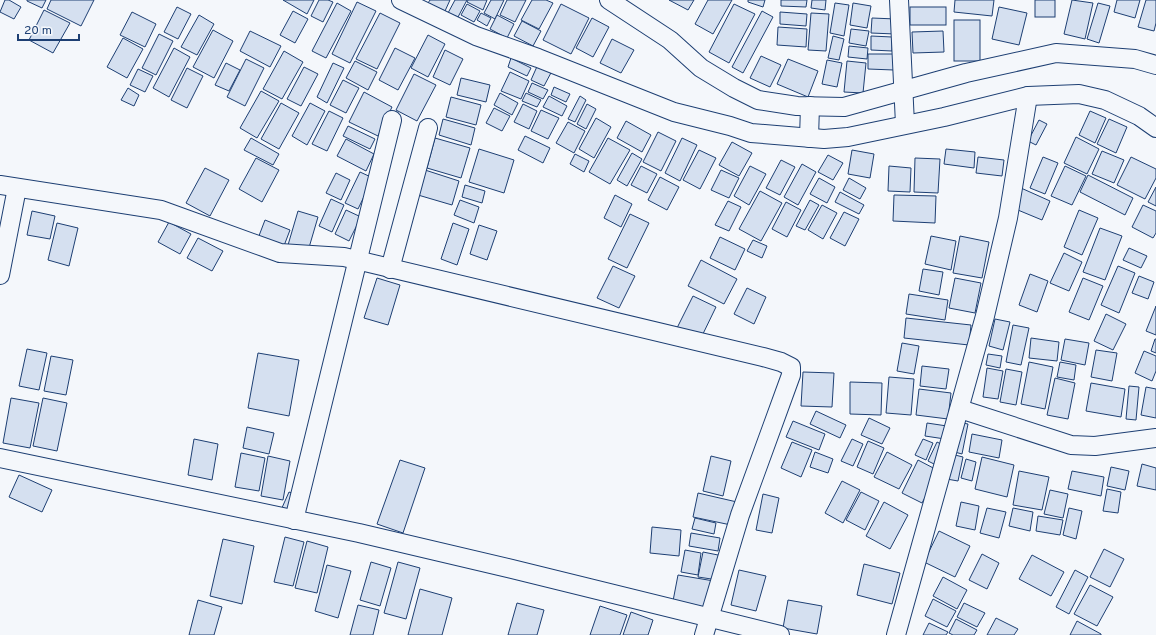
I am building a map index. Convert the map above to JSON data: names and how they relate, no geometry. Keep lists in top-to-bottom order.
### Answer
{
  "scale_bar": "20 m"
}
